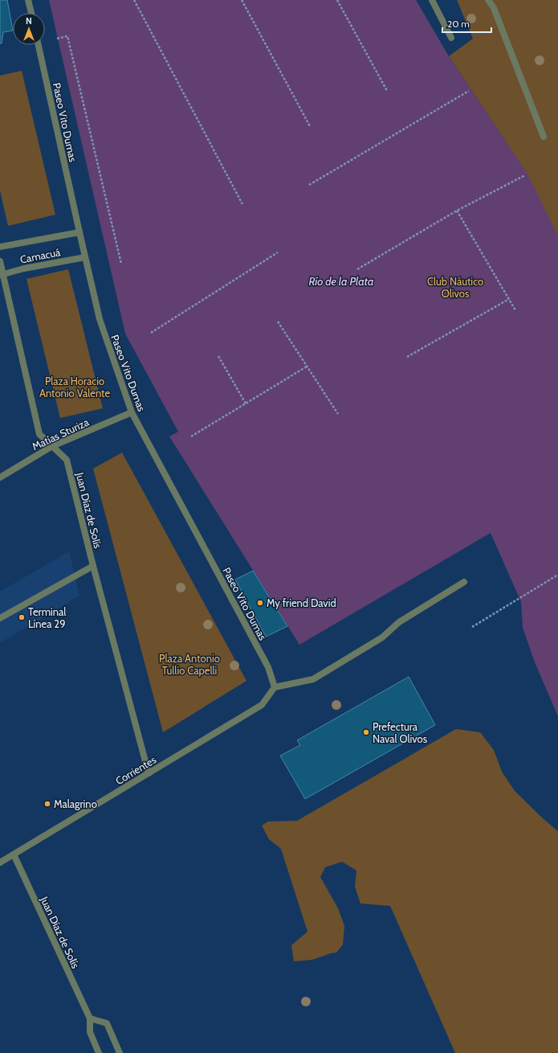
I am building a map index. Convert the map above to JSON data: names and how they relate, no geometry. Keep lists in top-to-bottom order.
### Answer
{
  "streets": {
    "street": [
      "Paseo Vito Dumas",
      "Camacuá",
      "Matías Sturiza",
      "Juan Díaz de Solís",
      "Corrientes"
    ]
  },
  "crossings": [
    ["Paseo Vito Dumas", "Camacuá"],
    ["Paseo Vito Dumas", "Matías Sturiza"],
    ["Paseo Vito Dumas", "Corrientes"],
    ["Camacuá", "Juan Díaz de Solís"],
    ["Matías Sturiza", "Juan Díaz de Solís"],
    ["Juan Díaz de Solís", "Corrientes"]
  ],
  "water": ["Río de la Plata"],
  "parks": ["Club Náutico Olivos", "Plaza Horacio Antonio Valente", "Plaza Antonio Tullio Capelli"],
  "places": [
    "My friend David",
    "Terminal Línea 29",
    "Prefectura Naval Olivos",
    "Malagrino"
  ],
  "scale_bar": "20 m",
  "north": "top"
}
